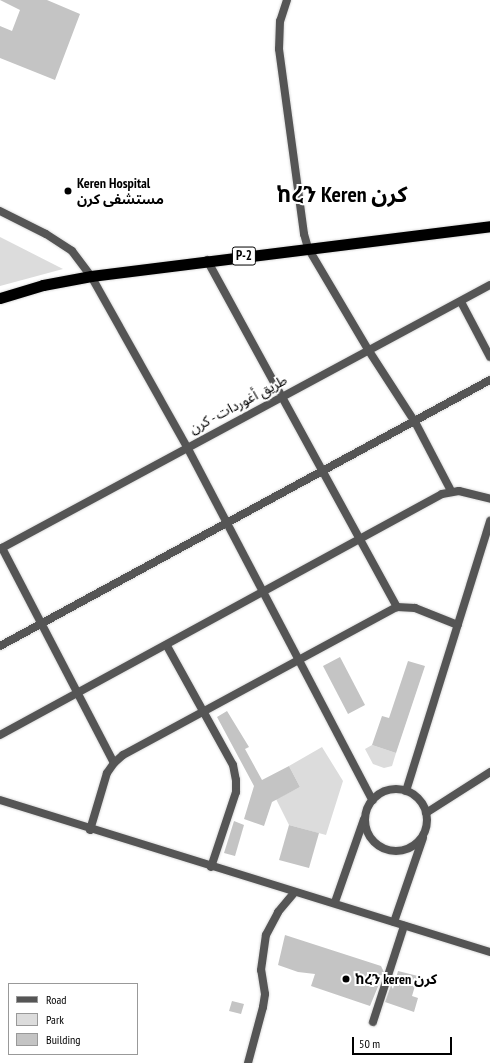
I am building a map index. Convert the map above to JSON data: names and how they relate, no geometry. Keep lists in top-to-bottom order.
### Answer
{
  "streets": {
    "highway": ["P-2"],
    "street": ["طريق أغوردات - كرن"]
  },
  "districts": ["ከረን Keren كرن"],
  "places": ["Keren Hospital مستشفى كرن", "ከረን keren كرن"],
  "legend": ["Road", "Park", "Building"],
  "scale_bar": "50 m"
}
